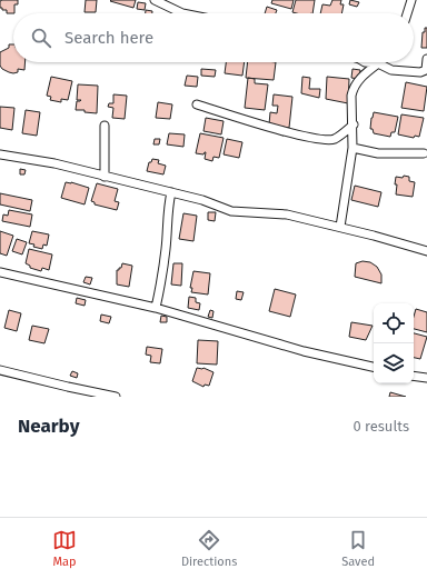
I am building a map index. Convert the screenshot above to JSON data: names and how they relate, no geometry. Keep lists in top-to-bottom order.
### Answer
{
  "page": {
    "search": "Search here",
    "heading": ["Nearby", "0 results"],
    "nav": ["Map", "Directions", "Saved"]
  }
}
